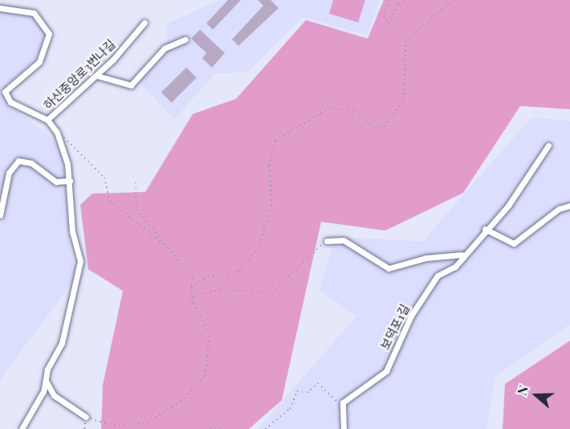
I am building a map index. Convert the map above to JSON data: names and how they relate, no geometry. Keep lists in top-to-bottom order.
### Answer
{
  "streets": {
    "street": ["하신중앙로3번나길", "보덕포1길"]
  },
  "north": "left"
}
